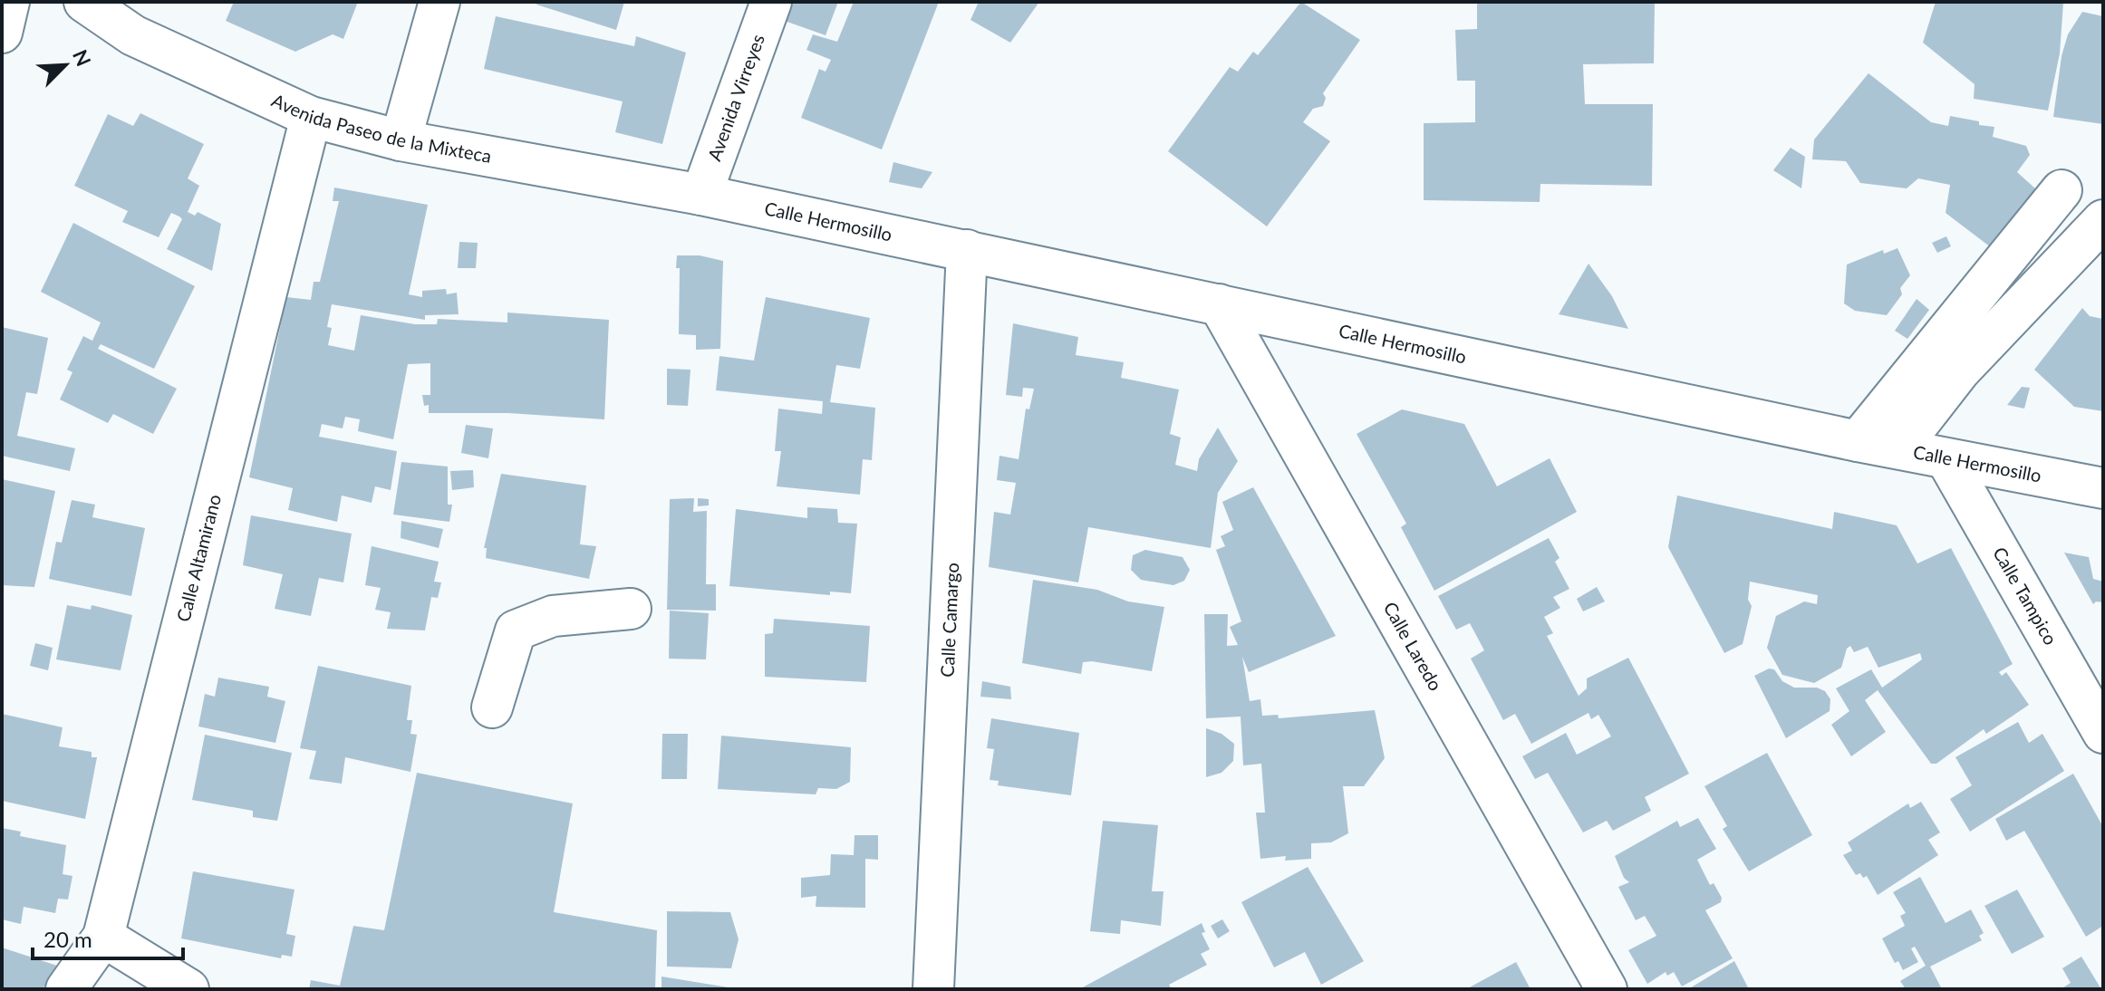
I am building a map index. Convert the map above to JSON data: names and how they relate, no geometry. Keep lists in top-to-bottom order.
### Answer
{
  "streets": {
    "street": [
      "Avenida Virreyes",
      "Avenida Paseo de la Mixteca",
      "Calle Hermosillo",
      "Calle Altamirano",
      "Calle Tampico",
      "Calle Camargo",
      "Calle Laredo"
    ]
  },
  "crossings": [
    ["Avenida Virreyes", "Avenida Paseo de la Mixteca"],
    ["Avenida Virreyes", "Calle Hermosillo"],
    ["Avenida Paseo de la Mixteca", "Calle Hermosillo"],
    ["Avenida Paseo de la Mixteca", "Calle Altamirano"],
    ["Calle Hermosillo", "Calle Tampico"],
    ["Calle Hermosillo", "Calle Camargo"],
    ["Calle Hermosillo", "Calle Laredo"]
  ],
  "scale_bar": "20 m",
  "north": "top right"
}
